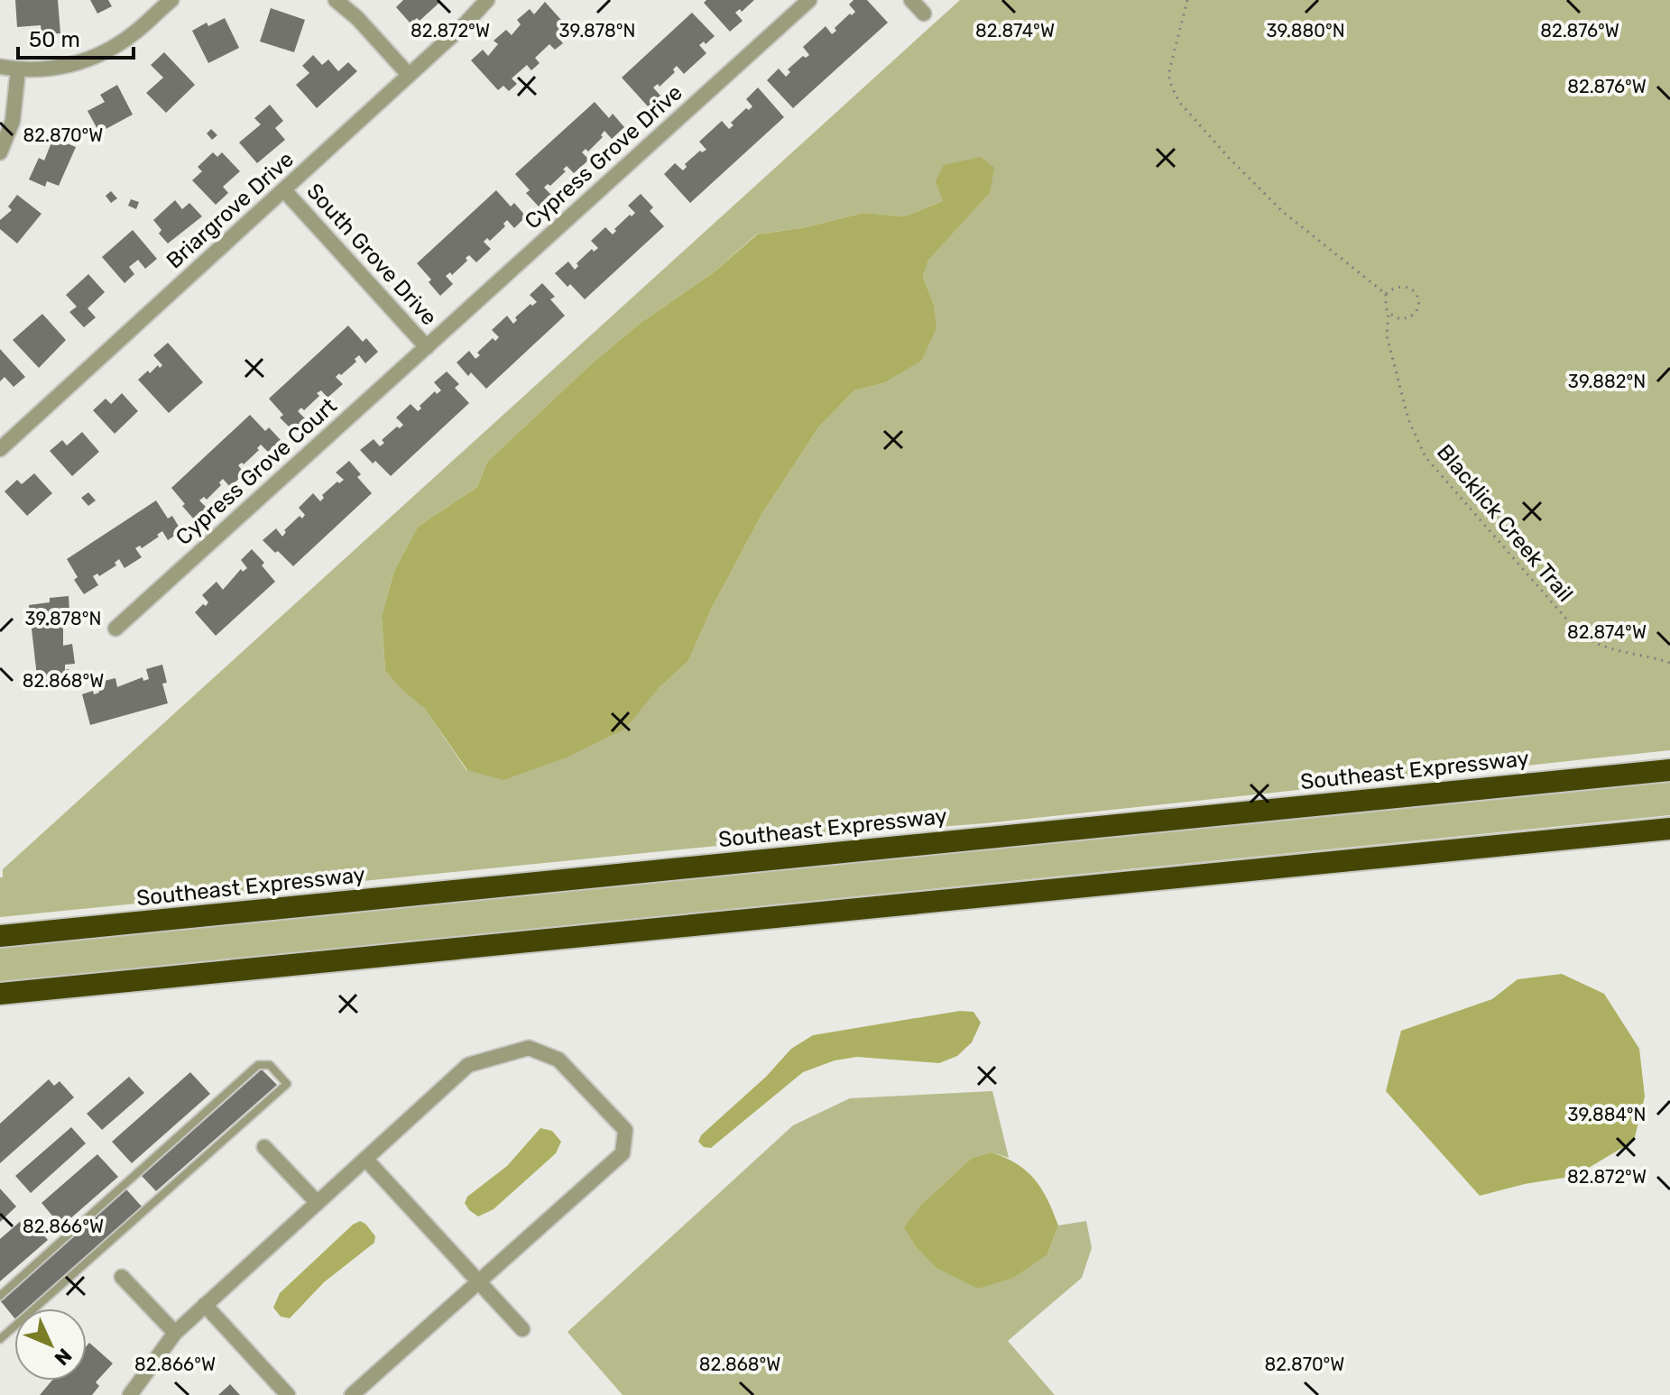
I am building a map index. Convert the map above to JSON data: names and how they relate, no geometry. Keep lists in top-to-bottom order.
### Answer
{
  "streets": {
    "highway": ["Southeast Expressway"],
    "street": [
      "Cypress Grove Drive",
      "Briargrove Drive",
      "South Grove Drive",
      "Cypress Grove Court"
    ],
    "path": ["Blacklick Creek Trail"]
  },
  "crossings": [
    ["Cypress Grove Drive", "South Grove Drive"],
    ["Cypress Grove Drive", "Cypress Grove Court"],
    ["Briargrove Drive", "South Grove Drive"],
    ["South Grove Drive", "Cypress Grove Court"]
  ],
  "scale_bar": "50 m",
  "north": "bottom right",
  "coordinates": [
    "82.872°W",
    "82.874°W",
    "82.876°W",
    "39.878°N",
    "39.880°N",
    "82.870°W",
    "39.882°N",
    "82.868°W",
    "39.884°N",
    "82.866°W"
  ]
}
